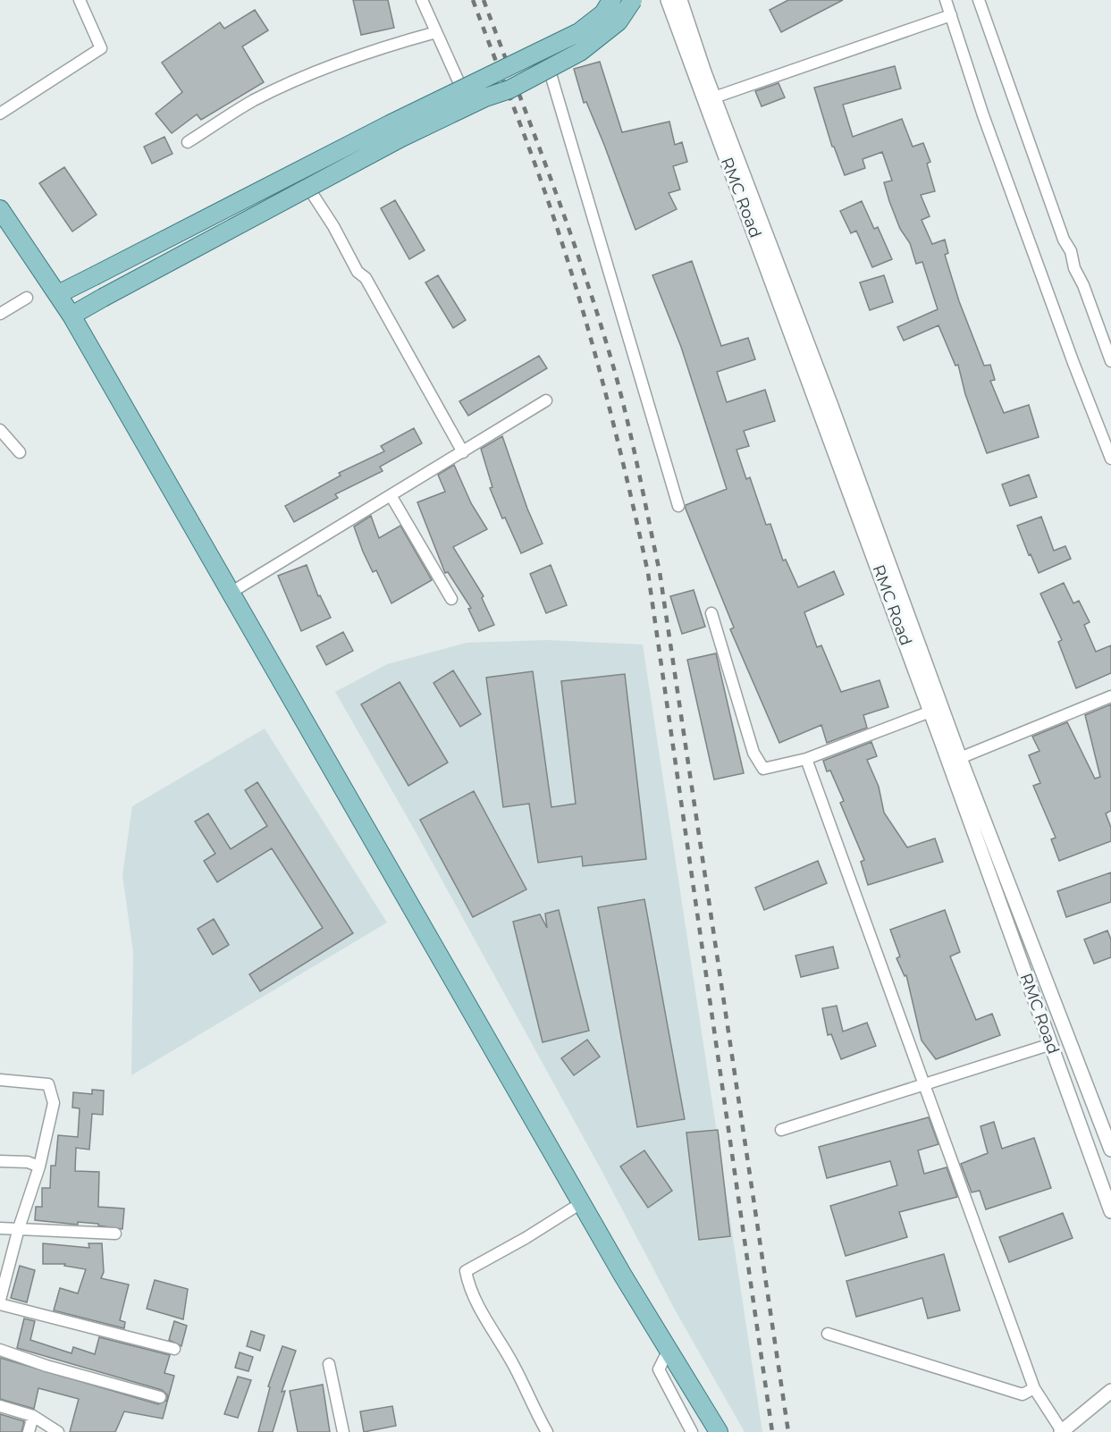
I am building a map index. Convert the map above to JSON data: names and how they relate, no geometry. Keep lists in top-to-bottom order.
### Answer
{
  "streets": {
    "street": ["RMC Road"]
  }
}
